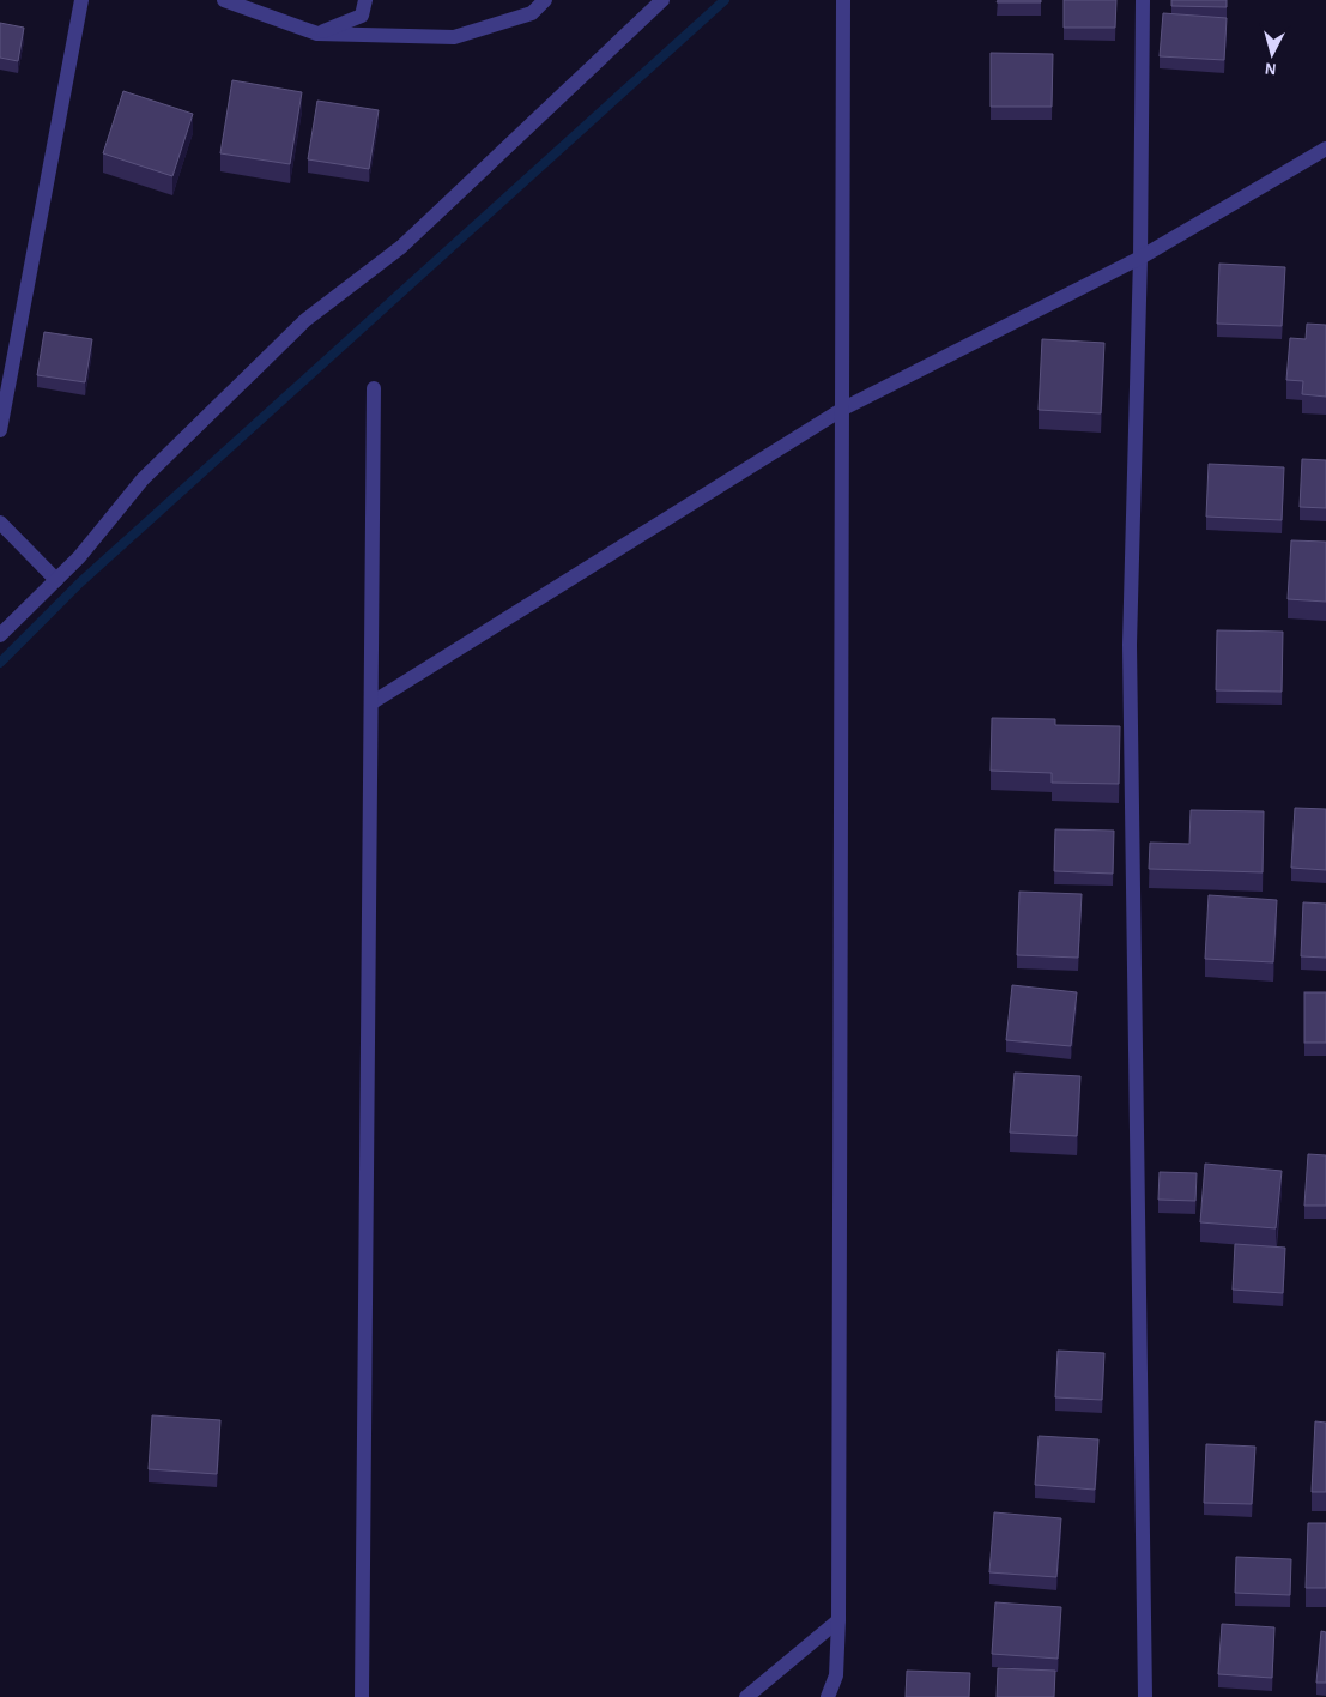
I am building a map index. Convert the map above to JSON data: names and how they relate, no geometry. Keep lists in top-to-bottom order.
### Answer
{
  "north": "bottom"
}
